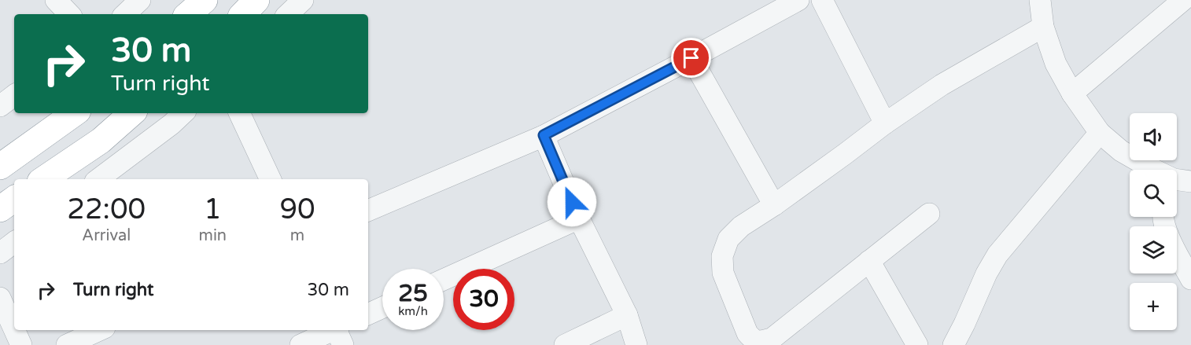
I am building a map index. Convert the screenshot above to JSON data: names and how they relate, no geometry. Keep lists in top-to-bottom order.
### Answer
{
  "page": {
    "turn": ["30 m", "Turn right"],
    "map_buttons": "+",
    "eta": [
      "22:00",
      "Arrival",
      "1",
      "min",
      "90",
      "m"
    ],
    "list": [
      {
        "name": "Turn right",
        "value": "30 m"
      }
    ],
    "speed": "25 km/h",
    "limit": "30"
  }
}
